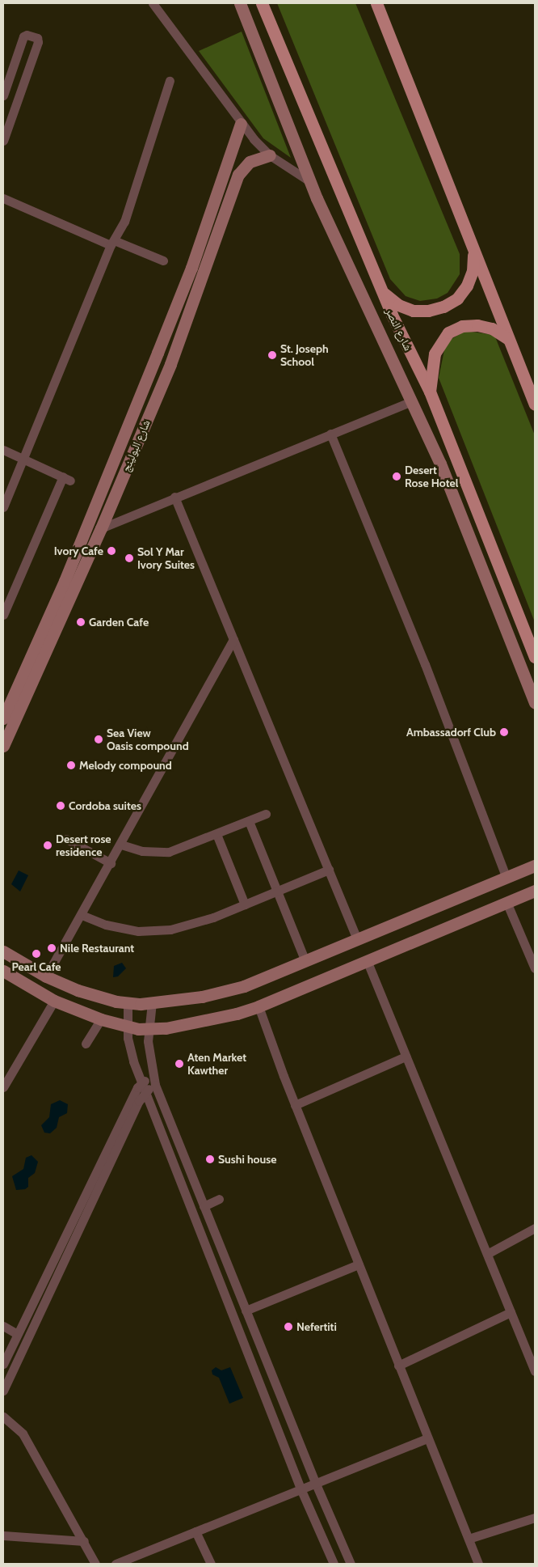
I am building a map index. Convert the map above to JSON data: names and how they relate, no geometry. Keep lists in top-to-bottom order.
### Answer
{
  "streets": {
    "main road": ["شارع النصر"],
    "street": ["شارع البولينج"]
  },
  "places": [
    "St. Joseph School",
    "Desert Rose Hotel",
    "Ivory Cafe",
    "Sol Y Mar Ivory Suites",
    "Garden Cafe",
    "Ambassadorf Club",
    "Sea View Oasis compound",
    "Melody compound",
    "Cordoba suites",
    "Desert rose residence",
    "Nile Restaurant",
    "Pearl Cafe",
    "Aten Market Kawther",
    "Sushi house",
    "Nefertiti"
  ]
}
